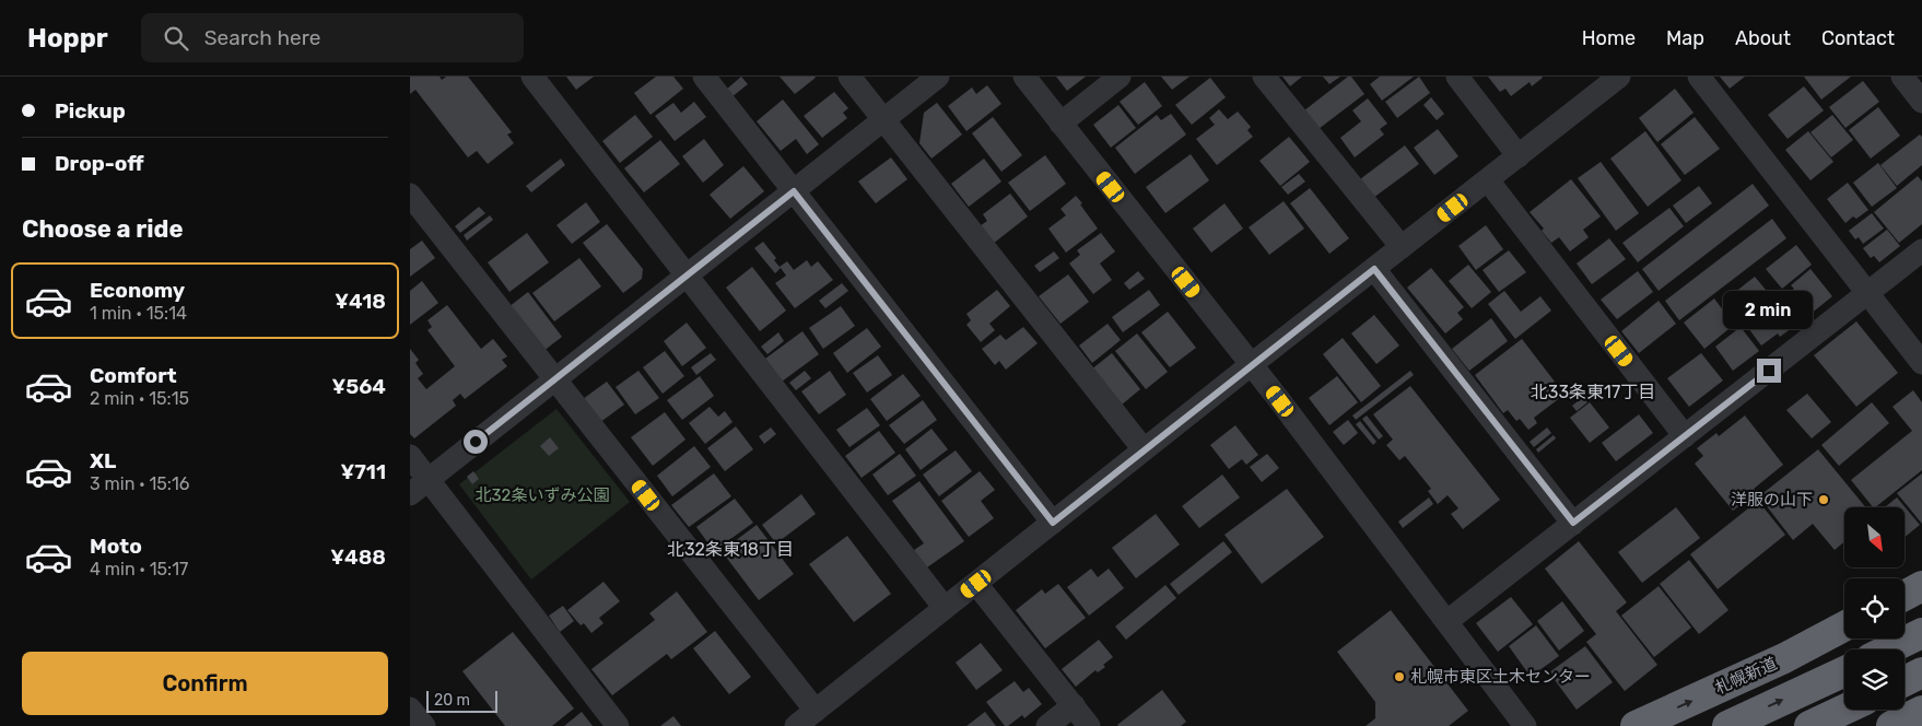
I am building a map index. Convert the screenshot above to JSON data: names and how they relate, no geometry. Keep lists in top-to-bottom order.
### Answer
{
  "streets": {
    "highway": ["札幌新道"]
  },
  "districts": ["北33条東17丁目", "北32条東18丁目"],
  "parks": ["北32条いずみ公園"],
  "places": ["洋服の山下", "札幌市東区土木センター"],
  "scale_bar": "20 m",
  "north": "bottom right",
  "page": {
    "header": "Hoppr",
    "search": "Search here",
    "nav": [
      "Home",
      "Map",
      "About",
      "Contact"
    ],
    "banner": ["Pickup", "Drop-off"],
    "heading": "Choose a ride",
    "list": [
      {
        "name": "Economy",
        "note": "1 min · 15:14",
        "value": "¥418"
      },
      {
        "name": "Comfort",
        "note": "2 min · 15:15",
        "value": "¥564"
      },
      {
        "name": "XL",
        "note": "3 min · 15:16",
        "value": "¥711"
      },
      {
        "name": "Moto",
        "note": "4 min · 15:17",
        "value": "¥488"
      }
    ],
    "bubble": "2 min",
    "buttons": "Confirm",
    "scale": "20 m"
  }
}
